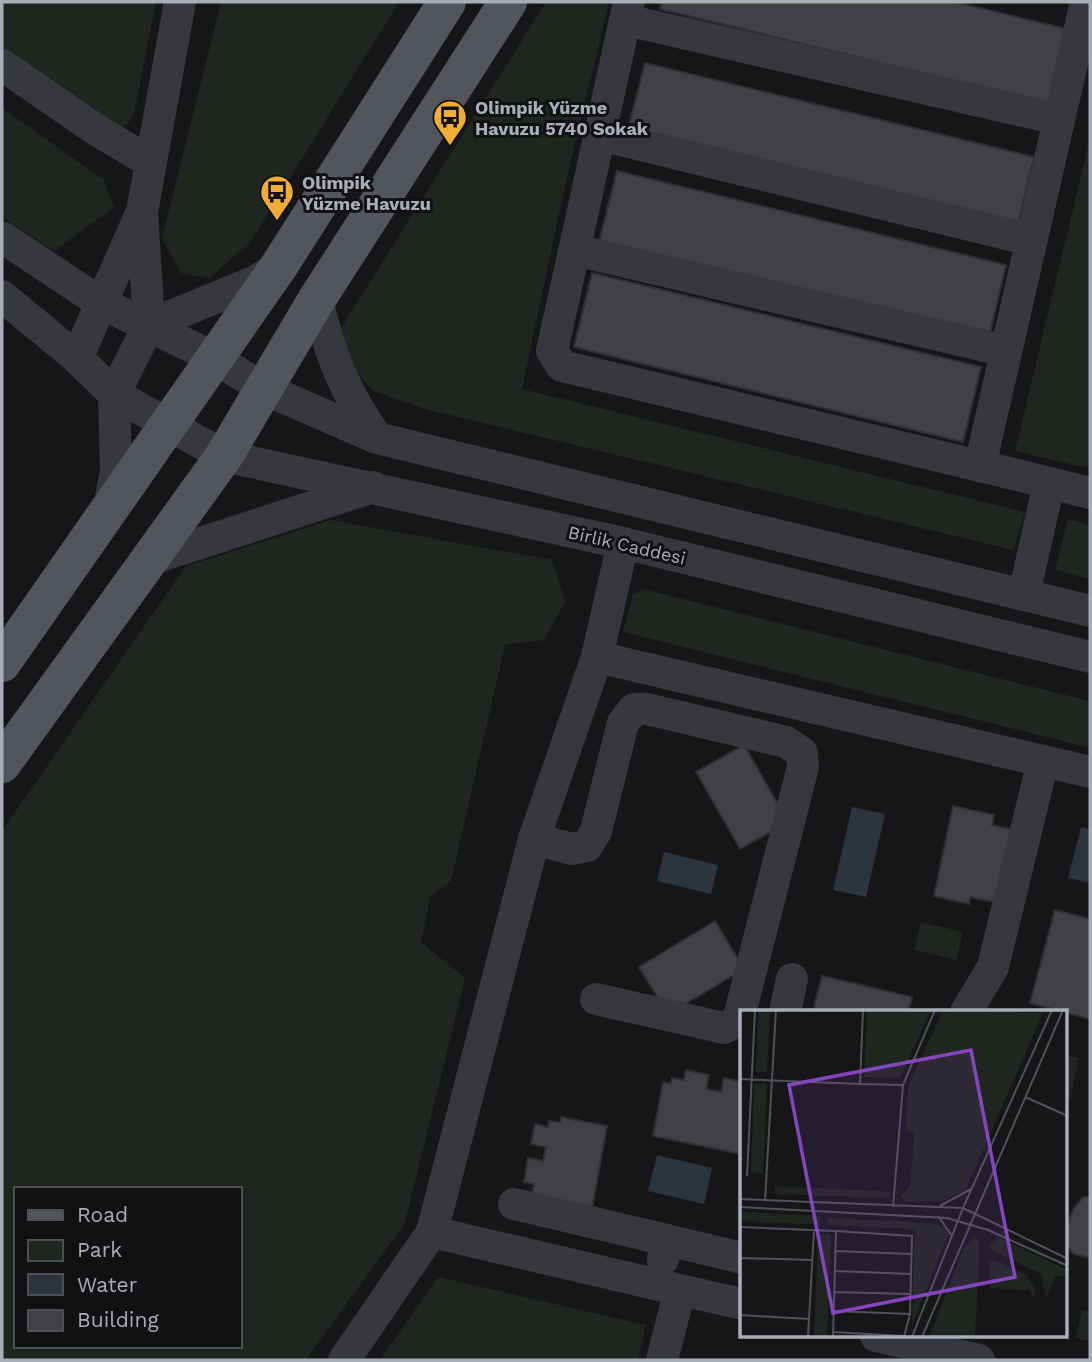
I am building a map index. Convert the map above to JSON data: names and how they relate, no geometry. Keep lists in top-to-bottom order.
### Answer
{
  "streets": {
    "street": ["Birlik Caddesi"]
  },
  "places": {
    "bus stop": ["Olimpik Yüzme Havuzu 5740 Sokak", "Olimpik Yüzme Havuzu"]
  },
  "legend": [
    "Road",
    "Park",
    "Water",
    "Building"
  ]
}
